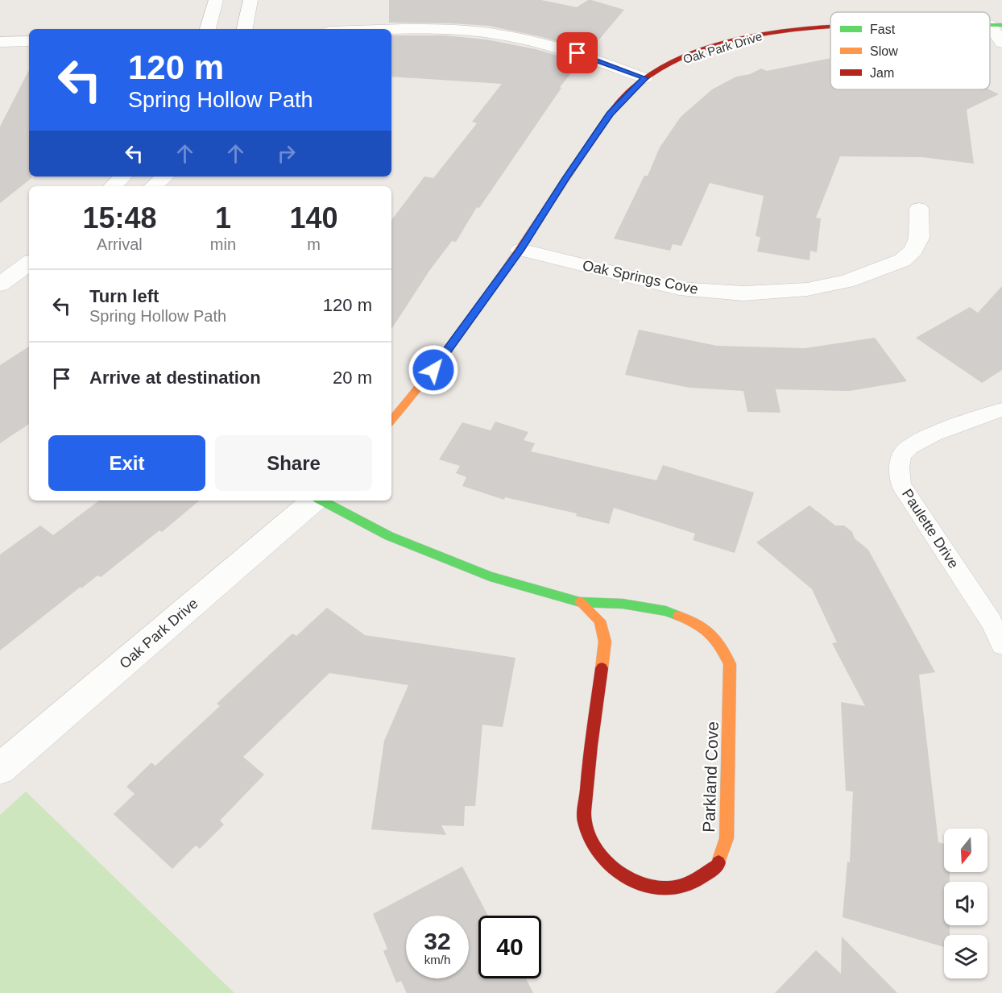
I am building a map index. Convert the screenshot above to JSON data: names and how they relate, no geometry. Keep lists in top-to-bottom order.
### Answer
{
  "streets": {
    "street": ["Oak Park Drive", "Oak Springs Cove", "Parkland Cove"],
    "lane": ["Paulette Drive"]
  },
  "crossings": [
    ["Oak Park Drive", "Oak Springs Cove"]
  ],
  "legend": ["Fast", "Slow", "Jam"],
  "north": "bottom",
  "page": {
    "turn": ["120 m", "Spring Hollow Path"],
    "eta": [
      "15:48",
      "Arrival",
      "1",
      "min",
      "140",
      "m"
    ],
    "list": [
      {
        "name": "Turn left",
        "note": "Spring Hollow Path",
        "value": "120 m"
      },
      {
        "name": "Arrive at destination",
        "value": "20 m"
      }
    ],
    "buttons": ["Exit", "Share"],
    "speed": "32 km/h",
    "limit": "40"
  }
}
